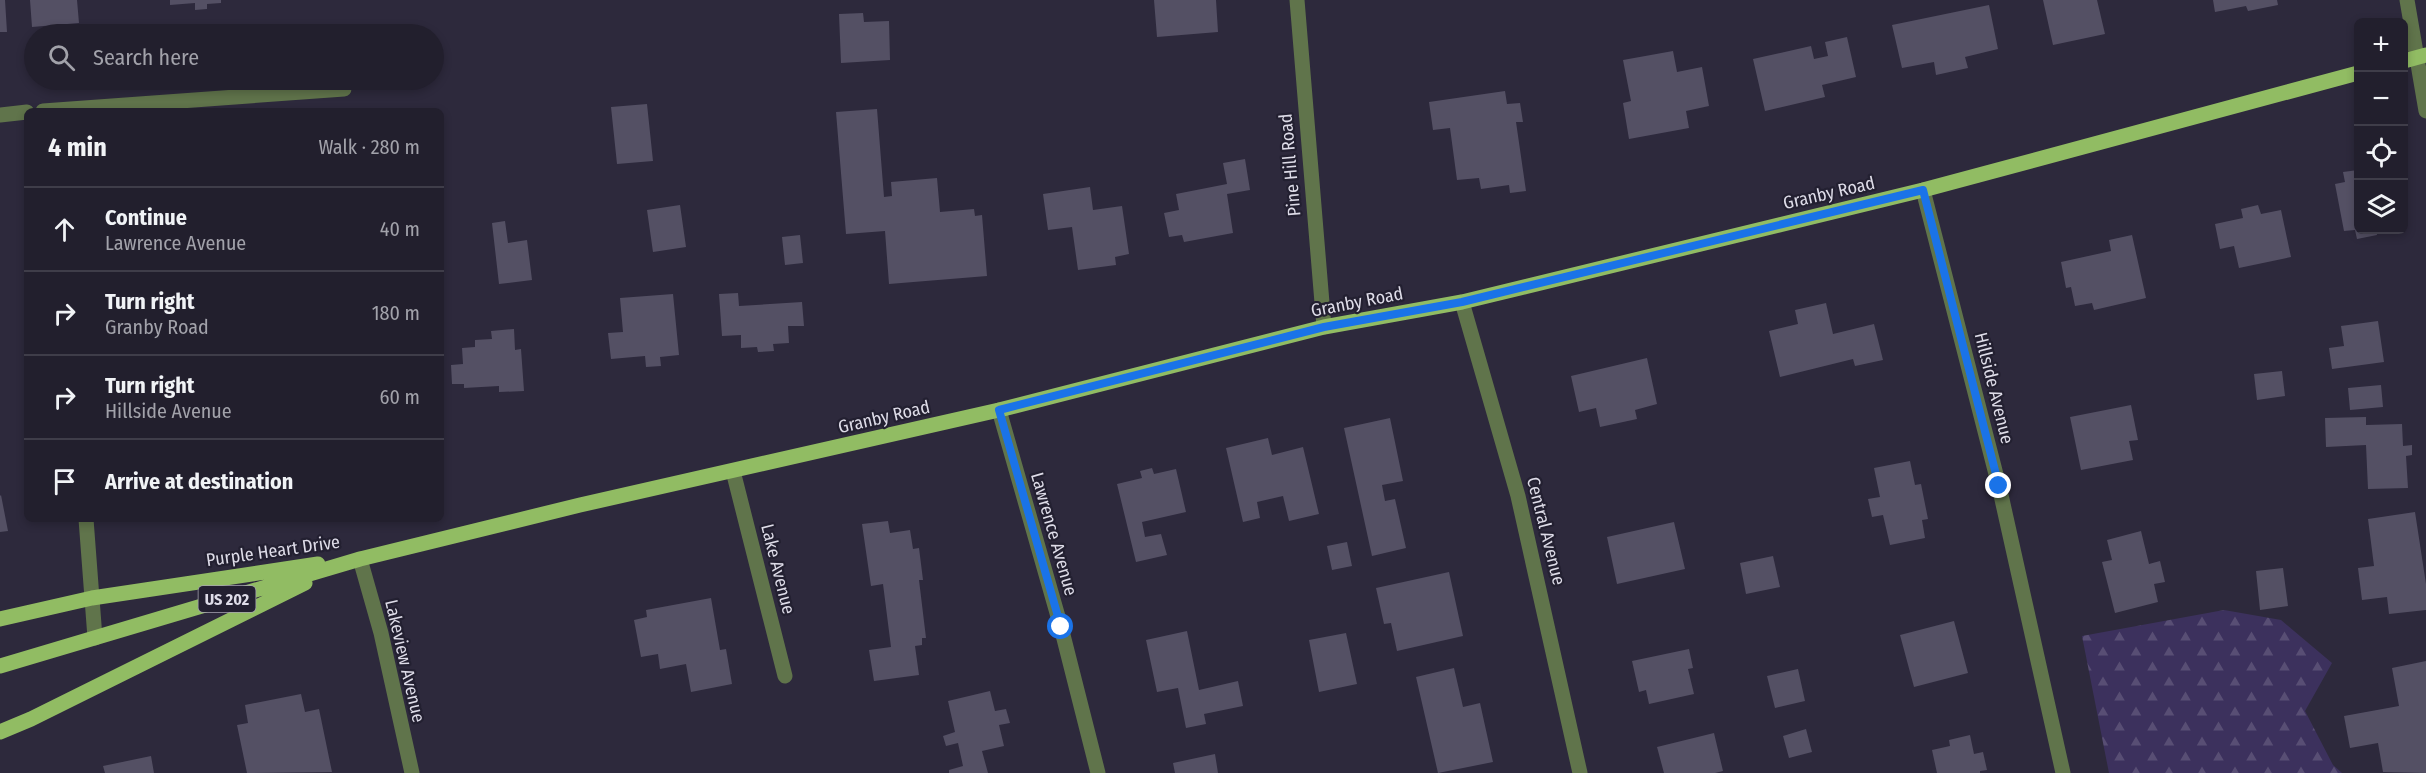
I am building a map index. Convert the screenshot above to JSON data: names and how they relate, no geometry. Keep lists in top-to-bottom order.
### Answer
{
  "streets": {
    "main road": ["Granby Road", "Purple Heart Drive", "US 202"],
    "street": [
      "Pine Hill Road",
      "Hillside Avenue",
      "Central Avenue",
      "Lawrence Avenue",
      "Lake Avenue",
      "Lakeview Avenue"
    ]
  },
  "crossings": [
    ["Pine Hill Road", "Granby Road"],
    ["Granby Road", "Hillside Avenue"],
    ["Granby Road", "Central Avenue"],
    ["Granby Road", "Lawrence Avenue"],
    ["Granby Road", "Purple Heart Drive"],
    ["Granby Road", "Lake Avenue"],
    ["Granby Road", "Lakeview Avenue"],
    ["Purple Heart Drive", "Lakeview Avenue"]
  ],
  "page": {
    "map_buttons": ["+", "−"],
    "search": "Search here",
    "heading": ["4 min", "Walk · 280 m"],
    "list": [
      ["Continue", "Lawrence Avenue", "40 m"],
      ["Turn right", "Granby Road", "180 m"],
      ["Turn right", "Hillside Avenue", "60 m"],
      "Arrive at destination"
    ]
  }
}
